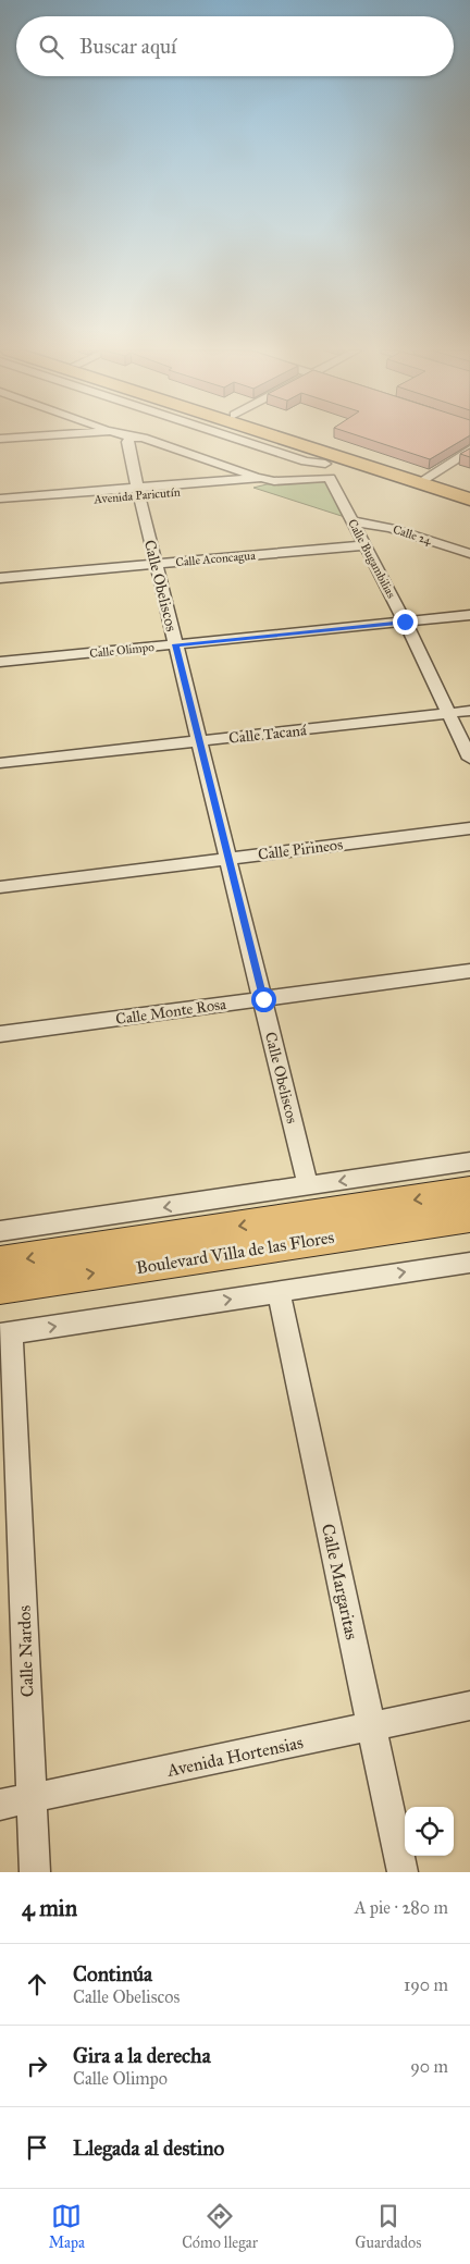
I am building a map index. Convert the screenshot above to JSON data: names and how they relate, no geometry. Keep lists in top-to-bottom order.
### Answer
{
  "streets": {
    "highway": ["Boulevard Villa de las Flores"],
    "street": [
      "Avenida Paricutín",
      "Calle 24",
      "Calle Aconcagua",
      "Calle Bugambilias",
      "Calle Obeliscos",
      "Calle Olimpo",
      "Calle Tacaná",
      "Calle Pirineos",
      "Calle Monte Rosa",
      "Calle Margaritas",
      "Calle Nardos",
      "Avenida Hortensias"
    ]
  },
  "crossings": [
    ["Avenida Paricutín", "Calle Bugambilias"],
    ["Avenida Paricutín", "Calle Obeliscos"],
    ["Calle 24", "Calle Bugambilias"],
    ["Calle Aconcagua", "Calle Bugambilias"],
    ["Calle Aconcagua", "Calle Obeliscos"],
    ["Calle Bugambilias", "Calle Olimpo"],
    ["Calle Bugambilias", "Calle Tacaná"],
    ["Calle Obeliscos", "Calle Olimpo"],
    ["Calle Obeliscos", "Calle Tacaná"],
    ["Calle Obeliscos", "Calle Pirineos"],
    ["Calle Obeliscos", "Calle Monte Rosa"],
    ["Calle Margaritas", "Avenida Hortensias"],
    ["Calle Nardos", "Avenida Hortensias"]
  ],
  "page": {
    "search": "Buscar aquí",
    "heading": ["4 min", "A pie · 280 m"],
    "list": [
      ["Continúa", "Calle Obeliscos", "190 m"],
      ["Gira a la derecha", "Calle Olimpo", "90 m"],
      "Llegada al destino"
    ],
    "nav": ["Mapa", "Cómo llegar", "Guardados"]
  }
}
